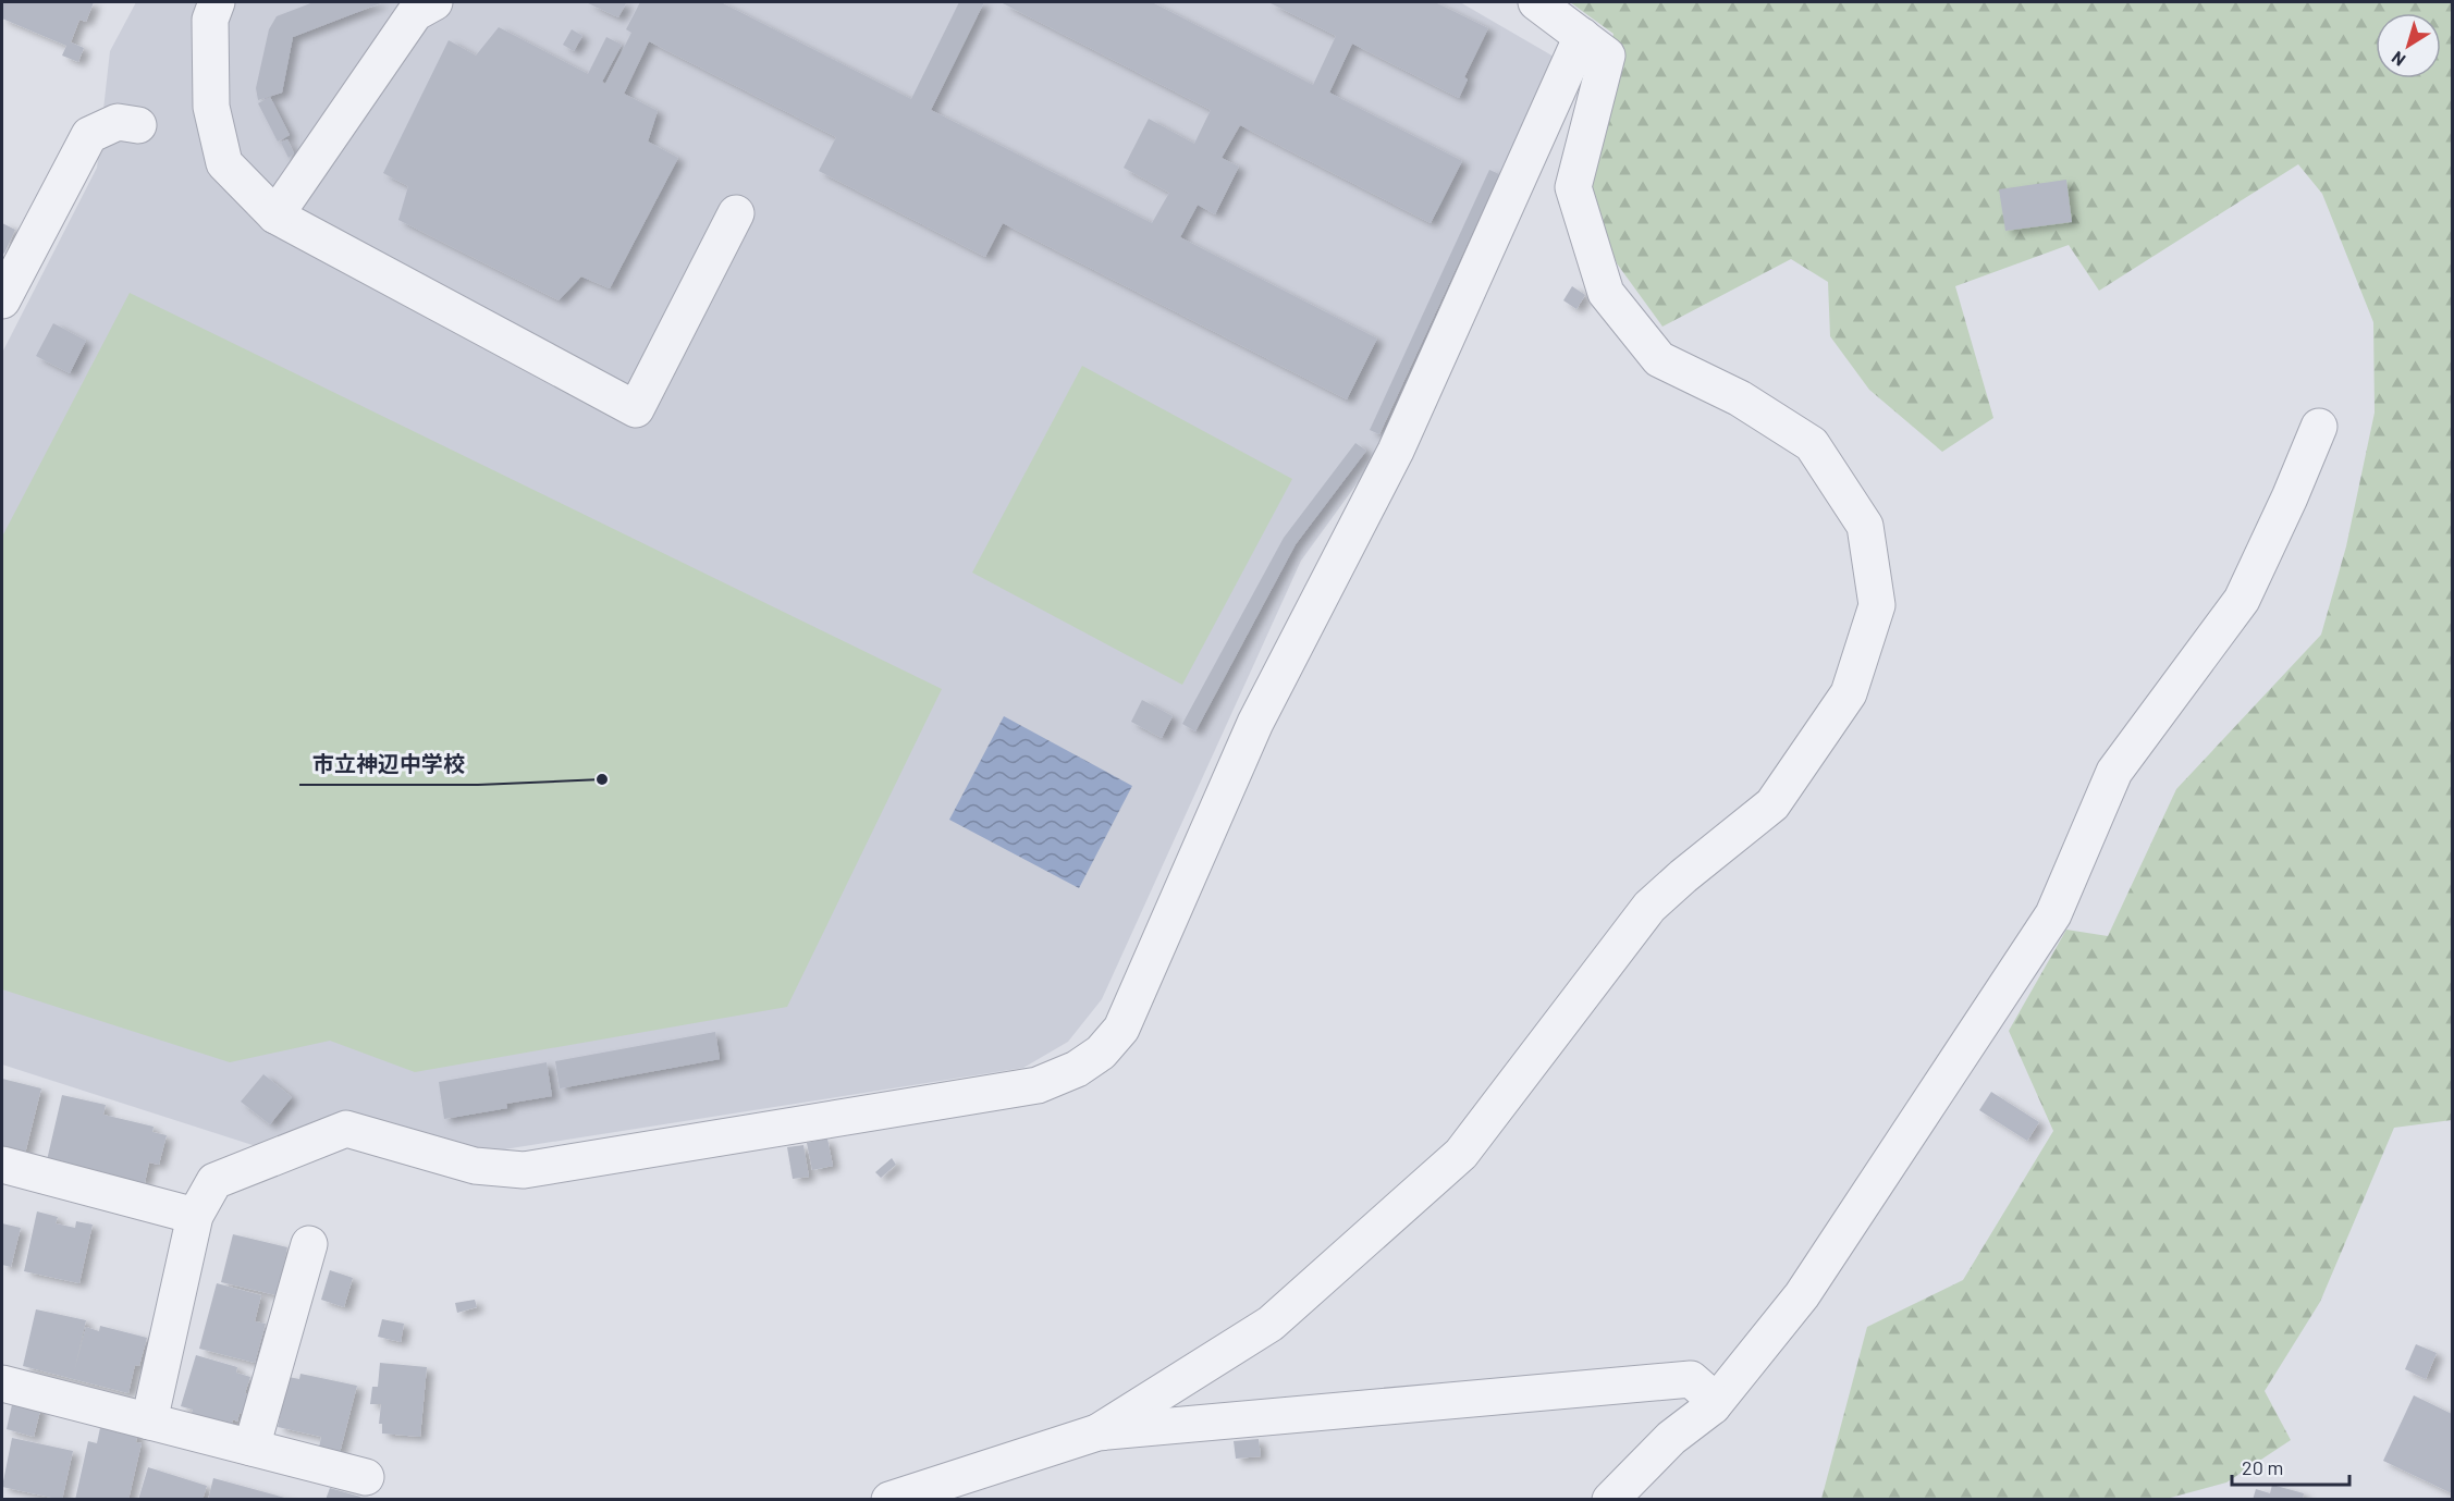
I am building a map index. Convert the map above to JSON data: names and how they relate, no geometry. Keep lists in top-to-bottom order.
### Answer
{
  "places": ["市立神辺中学校"],
  "scale_bar": "20 m",
  "north": "bottom left"
}
